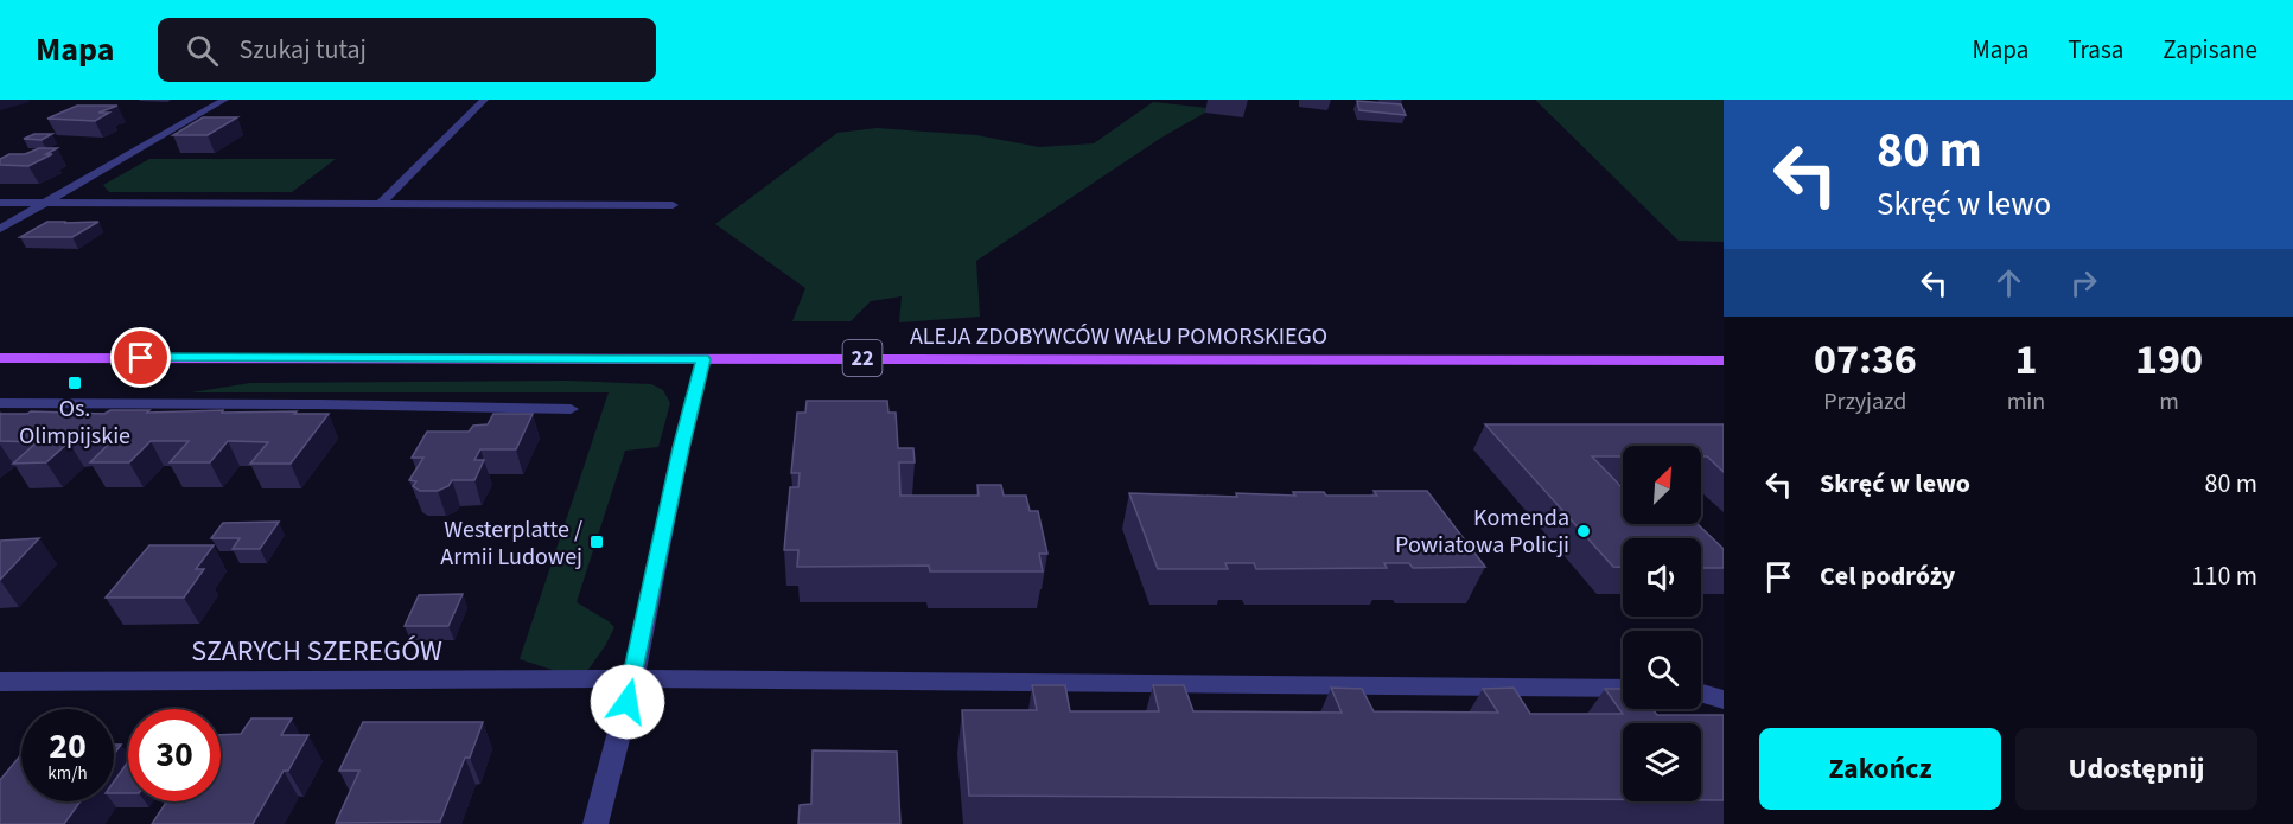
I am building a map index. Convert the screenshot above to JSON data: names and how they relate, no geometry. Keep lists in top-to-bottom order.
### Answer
{
  "streets": {
    "main road": ["ALEJA ZDOBYWCÓW WAŁU POMORSKIEGO", "22"],
    "street": ["SZARYCH SZEREGÓW"]
  },
  "places": {
    "transit": ["Os. Olimpijskie", "Westerplatte / Armii Ludowej"],
    "other": ["Komenda Powiatowa Policji"]
  },
  "north": "top right",
  "page": {
    "header": "Mapa",
    "search": "Szukaj tutaj",
    "nav": ["Mapa", "Trasa", "Zapisane"],
    "turn": ["80 m", "Skręć w lewo"],
    "eta": [
      "07:36",
      "Przyjazd",
      "1",
      "min",
      "190",
      "m"
    ],
    "list": [
      {
        "name": "Skręć w lewo",
        "value": "80 m"
      },
      {
        "name": "Cel podróży",
        "value": "110 m"
      }
    ],
    "speed": "20 km/h",
    "limit": "30",
    "buttons": ["Zakończ", "Udostępnij"]
  }
}
